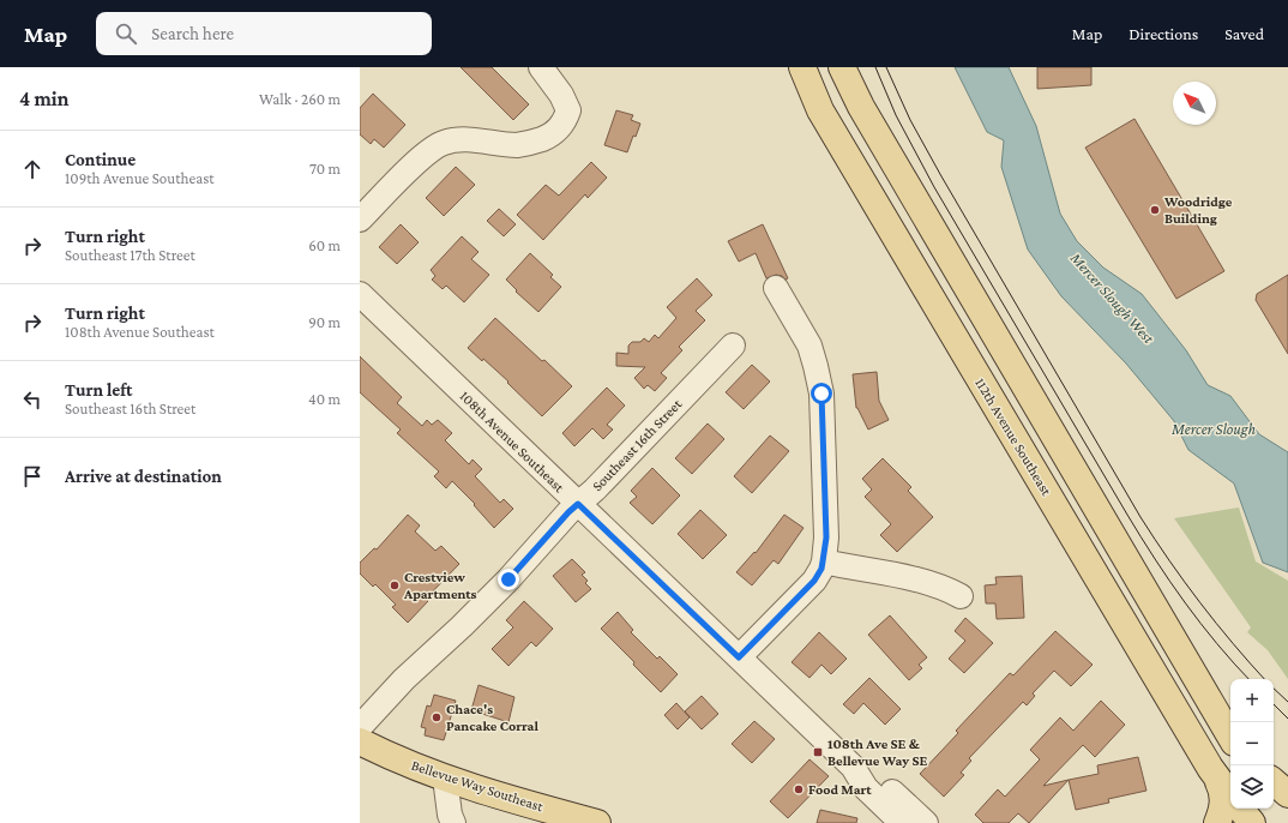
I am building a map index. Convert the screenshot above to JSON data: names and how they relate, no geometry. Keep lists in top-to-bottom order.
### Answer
{
  "streets": {
    "main road": ["112th Avenue Southeast", "Bellevue Way Southeast"],
    "street": ["108th Avenue Southeast", "Southeast 16th Street"]
  },
  "crossings": [
    ["108th Avenue Southeast", "Southeast 16th Street"]
  ],
  "water": ["Mercer Slough West", "Mercer Slough"],
  "places": {
    "other": [
      "Woodridge Building",
      "Crestview Apartments",
      "Chace's Pancake Corral",
      "Food Mart"
    ],
    "transit": ["108th Ave SE & Bellevue Way SE"]
  },
  "north": "top left",
  "page": {
    "header": "Map",
    "search": "Search here",
    "nav": ["Map", "Directions", "Saved"],
    "heading": ["4 min", "Walk · 260 m"],
    "list": [
      ["Continue", "109th Avenue Southeast", "70 m"],
      ["Turn right", "Southeast 17th Street", "60 m"],
      ["Turn right", "108th Avenue Southeast", "90 m"],
      ["Turn left", "Southeast 16th Street", "40 m"],
      "Arrive at destination"
    ],
    "map_buttons": ["+", "−"]
  }
}
